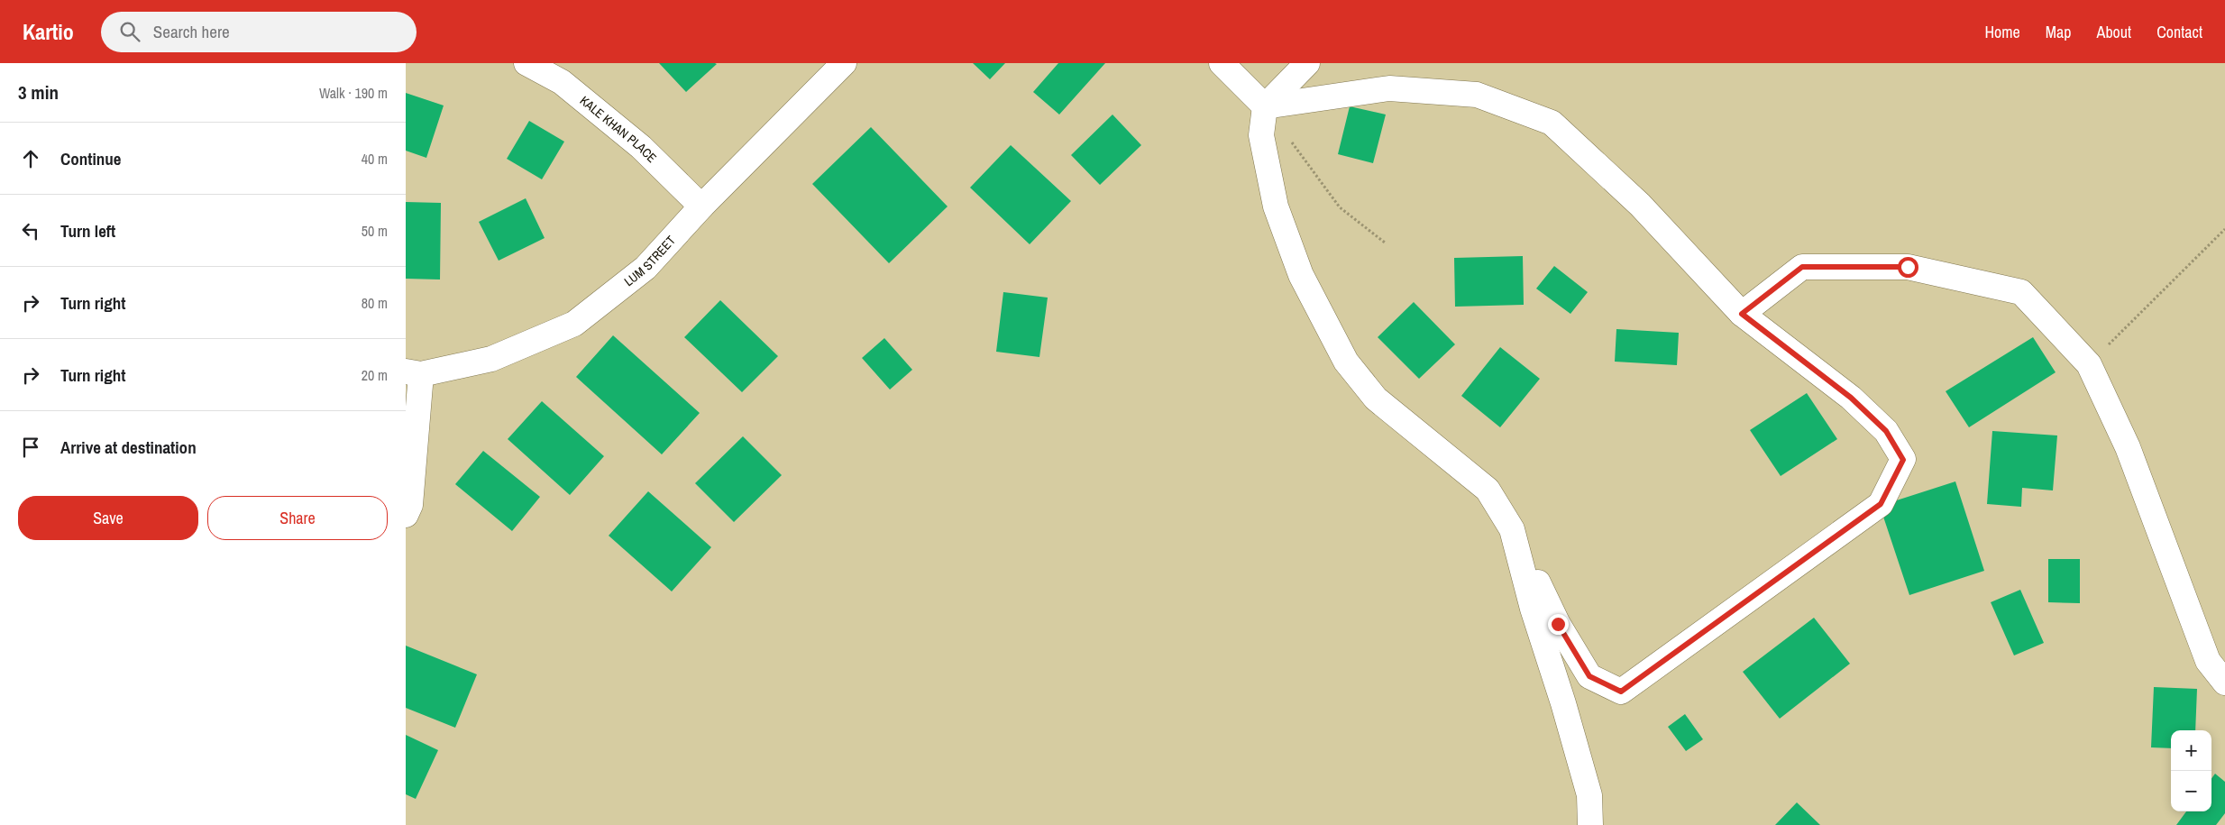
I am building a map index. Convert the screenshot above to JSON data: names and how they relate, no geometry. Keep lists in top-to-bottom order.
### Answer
{
  "streets": {
    "street": ["KALE KHAN PLACE", "LUM STREET"]
  },
  "crossings": [
    ["KALE KHAN PLACE", "LUM STREET"]
  ],
  "page": {
    "header": "Kartio",
    "search": "Search here",
    "nav": [
      "Home",
      "Map",
      "About",
      "Contact"
    ],
    "heading": ["3 min", "Walk · 190 m"],
    "list": [
      ["Continue", "40 m"],
      ["Turn left", "50 m"],
      ["Turn right", "80 m"],
      ["Turn right", "20 m"],
      "Arrive at destination"
    ],
    "buttons": ["Save", "Share"],
    "map_buttons": ["+", "−"]
  }
}
